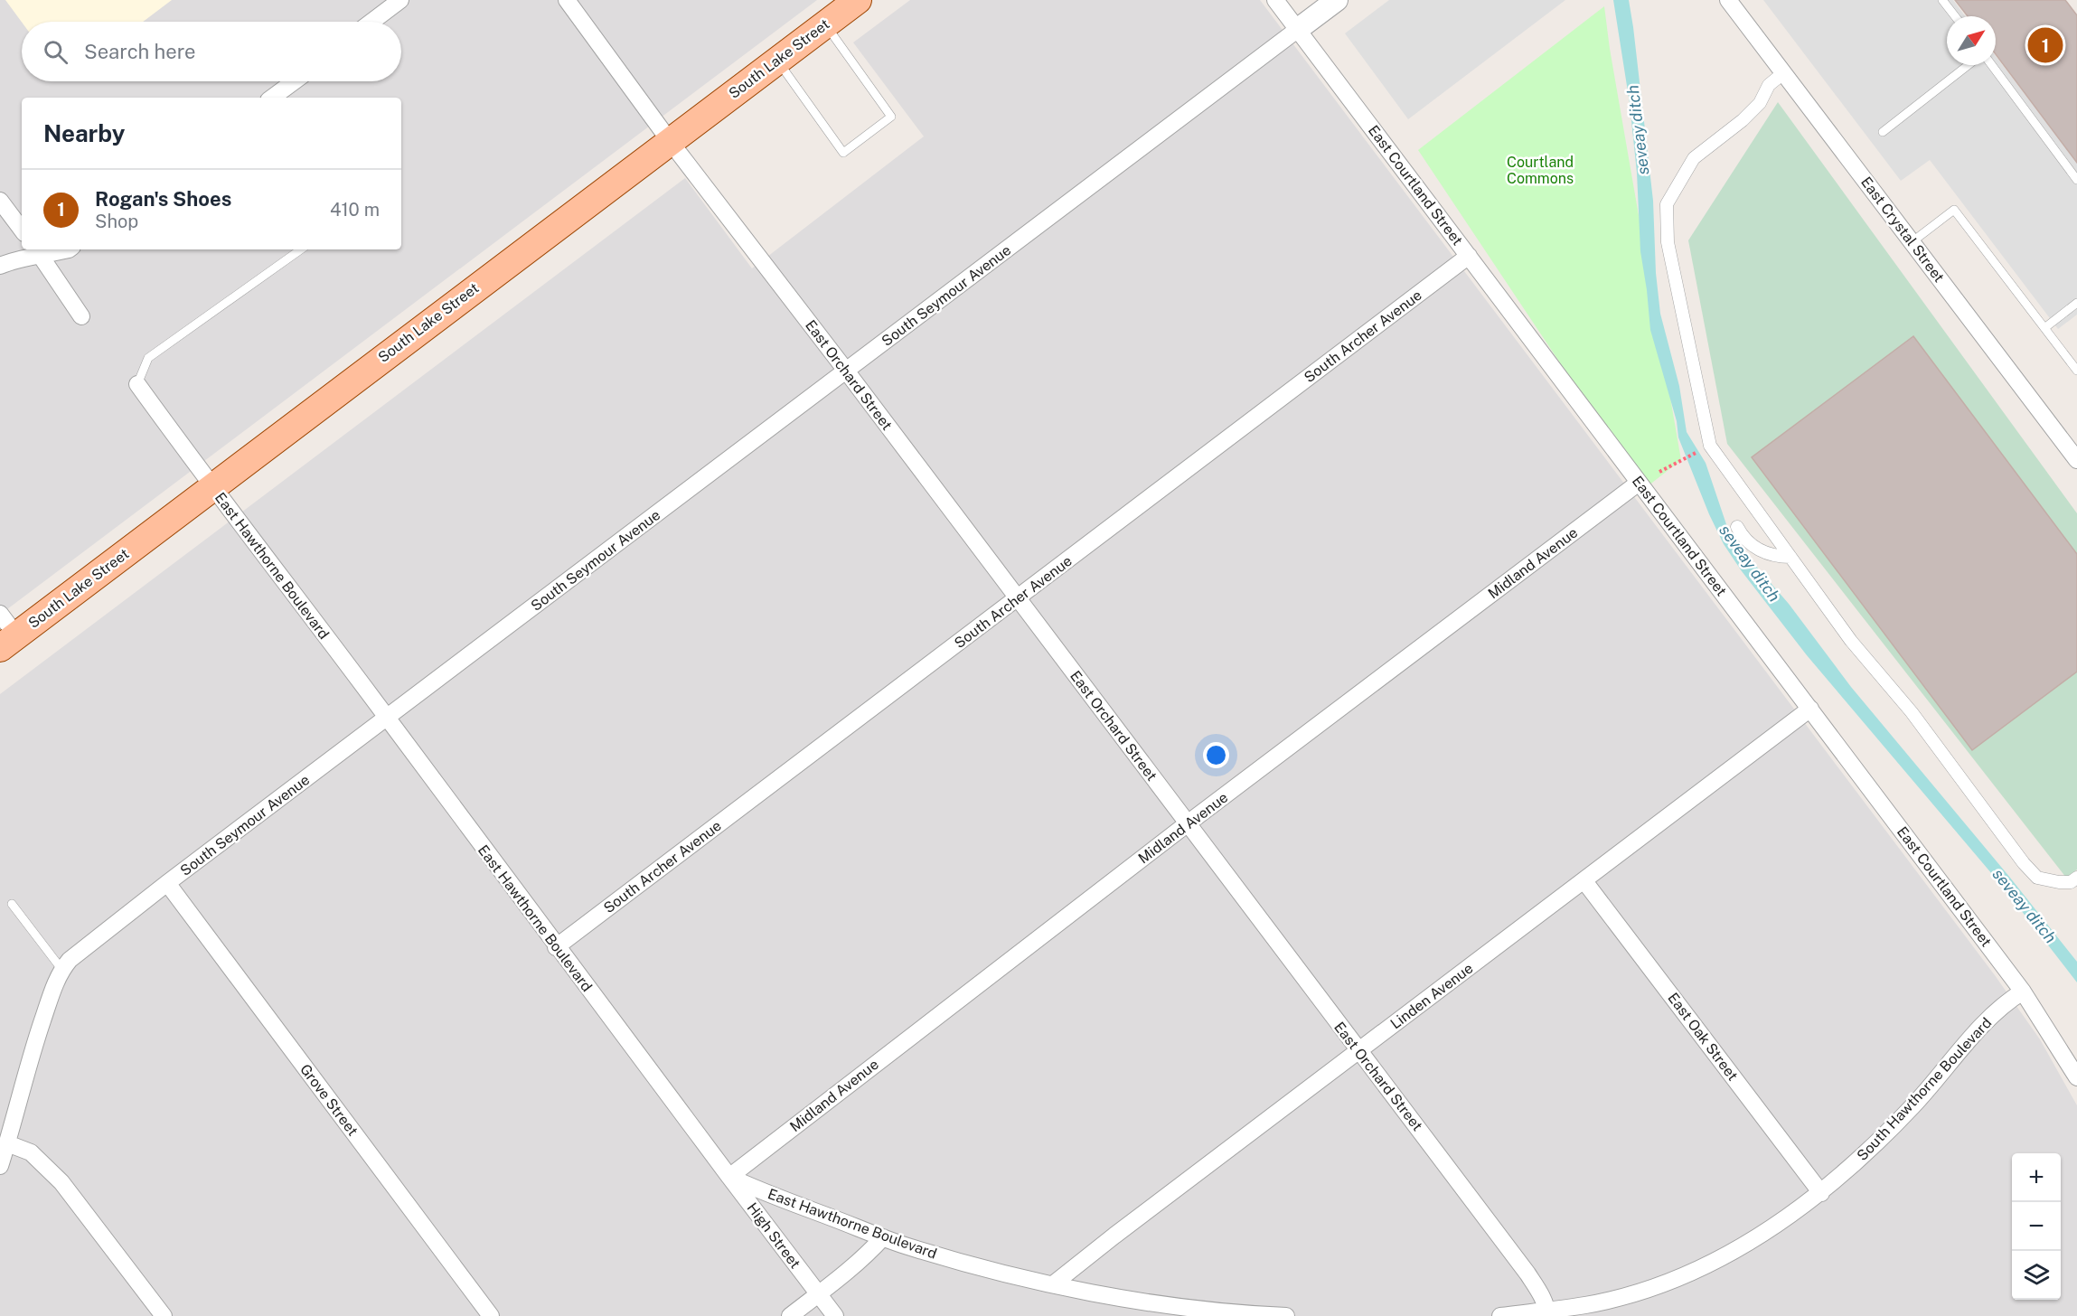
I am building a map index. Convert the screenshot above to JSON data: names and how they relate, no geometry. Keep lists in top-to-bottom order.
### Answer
{
  "streets": {
    "main road": ["South Lake Street"],
    "street": [
      "East Courtland Street",
      "East Crystal Street",
      "South Seymour Avenue",
      "South Archer Avenue",
      "East Orchard Street",
      "Midland Avenue",
      "East Hawthorne Boulevard",
      "Linden Avenue",
      "East Oak Street",
      "South Hawthorne Boulevard",
      "Grove Street",
      "High Street"
    ]
  },
  "crossings": [
    ["South Lake Street", "East Orchard Street"],
    ["South Lake Street", "East Hawthorne Boulevard"],
    ["East Courtland Street", "South Seymour Avenue"],
    ["East Courtland Street", "South Archer Avenue"],
    ["East Courtland Street", "Midland Avenue"],
    ["East Courtland Street", "Linden Avenue"],
    ["East Courtland Street", "South Hawthorne Boulevard"],
    ["South Seymour Avenue", "East Orchard Street"],
    ["South Seymour Avenue", "East Hawthorne Boulevard"],
    ["South Seymour Avenue", "Grove Street"],
    ["South Archer Avenue", "East Orchard Street"],
    ["South Archer Avenue", "East Hawthorne Boulevard"],
    ["East Orchard Street", "Midland Avenue"],
    ["East Orchard Street", "Linden Avenue"],
    ["East Orchard Street", "South Hawthorne Boulevard"],
    ["Midland Avenue", "East Hawthorne Boulevard"],
    ["Midland Avenue", "High Street"],
    ["East Hawthorne Boulevard", "Linden Avenue"],
    ["East Hawthorne Boulevard", "High Street"],
    ["Linden Avenue", "East Oak Street"],
    ["East Oak Street", "South Hawthorne Boulevard"]
  ],
  "water": ["seveay ditch"],
  "parks": ["Courtland Commons"],
  "north": "top right",
  "page": {
    "search": "Search here",
    "pins": "1",
    "heading": "Nearby",
    "list": [
      {
        "mark": "1",
        "name": "Rogan's Shoes",
        "note": "Shop",
        "value": "410 m"
      }
    ],
    "map_buttons": ["+", "−"]
  }
}
